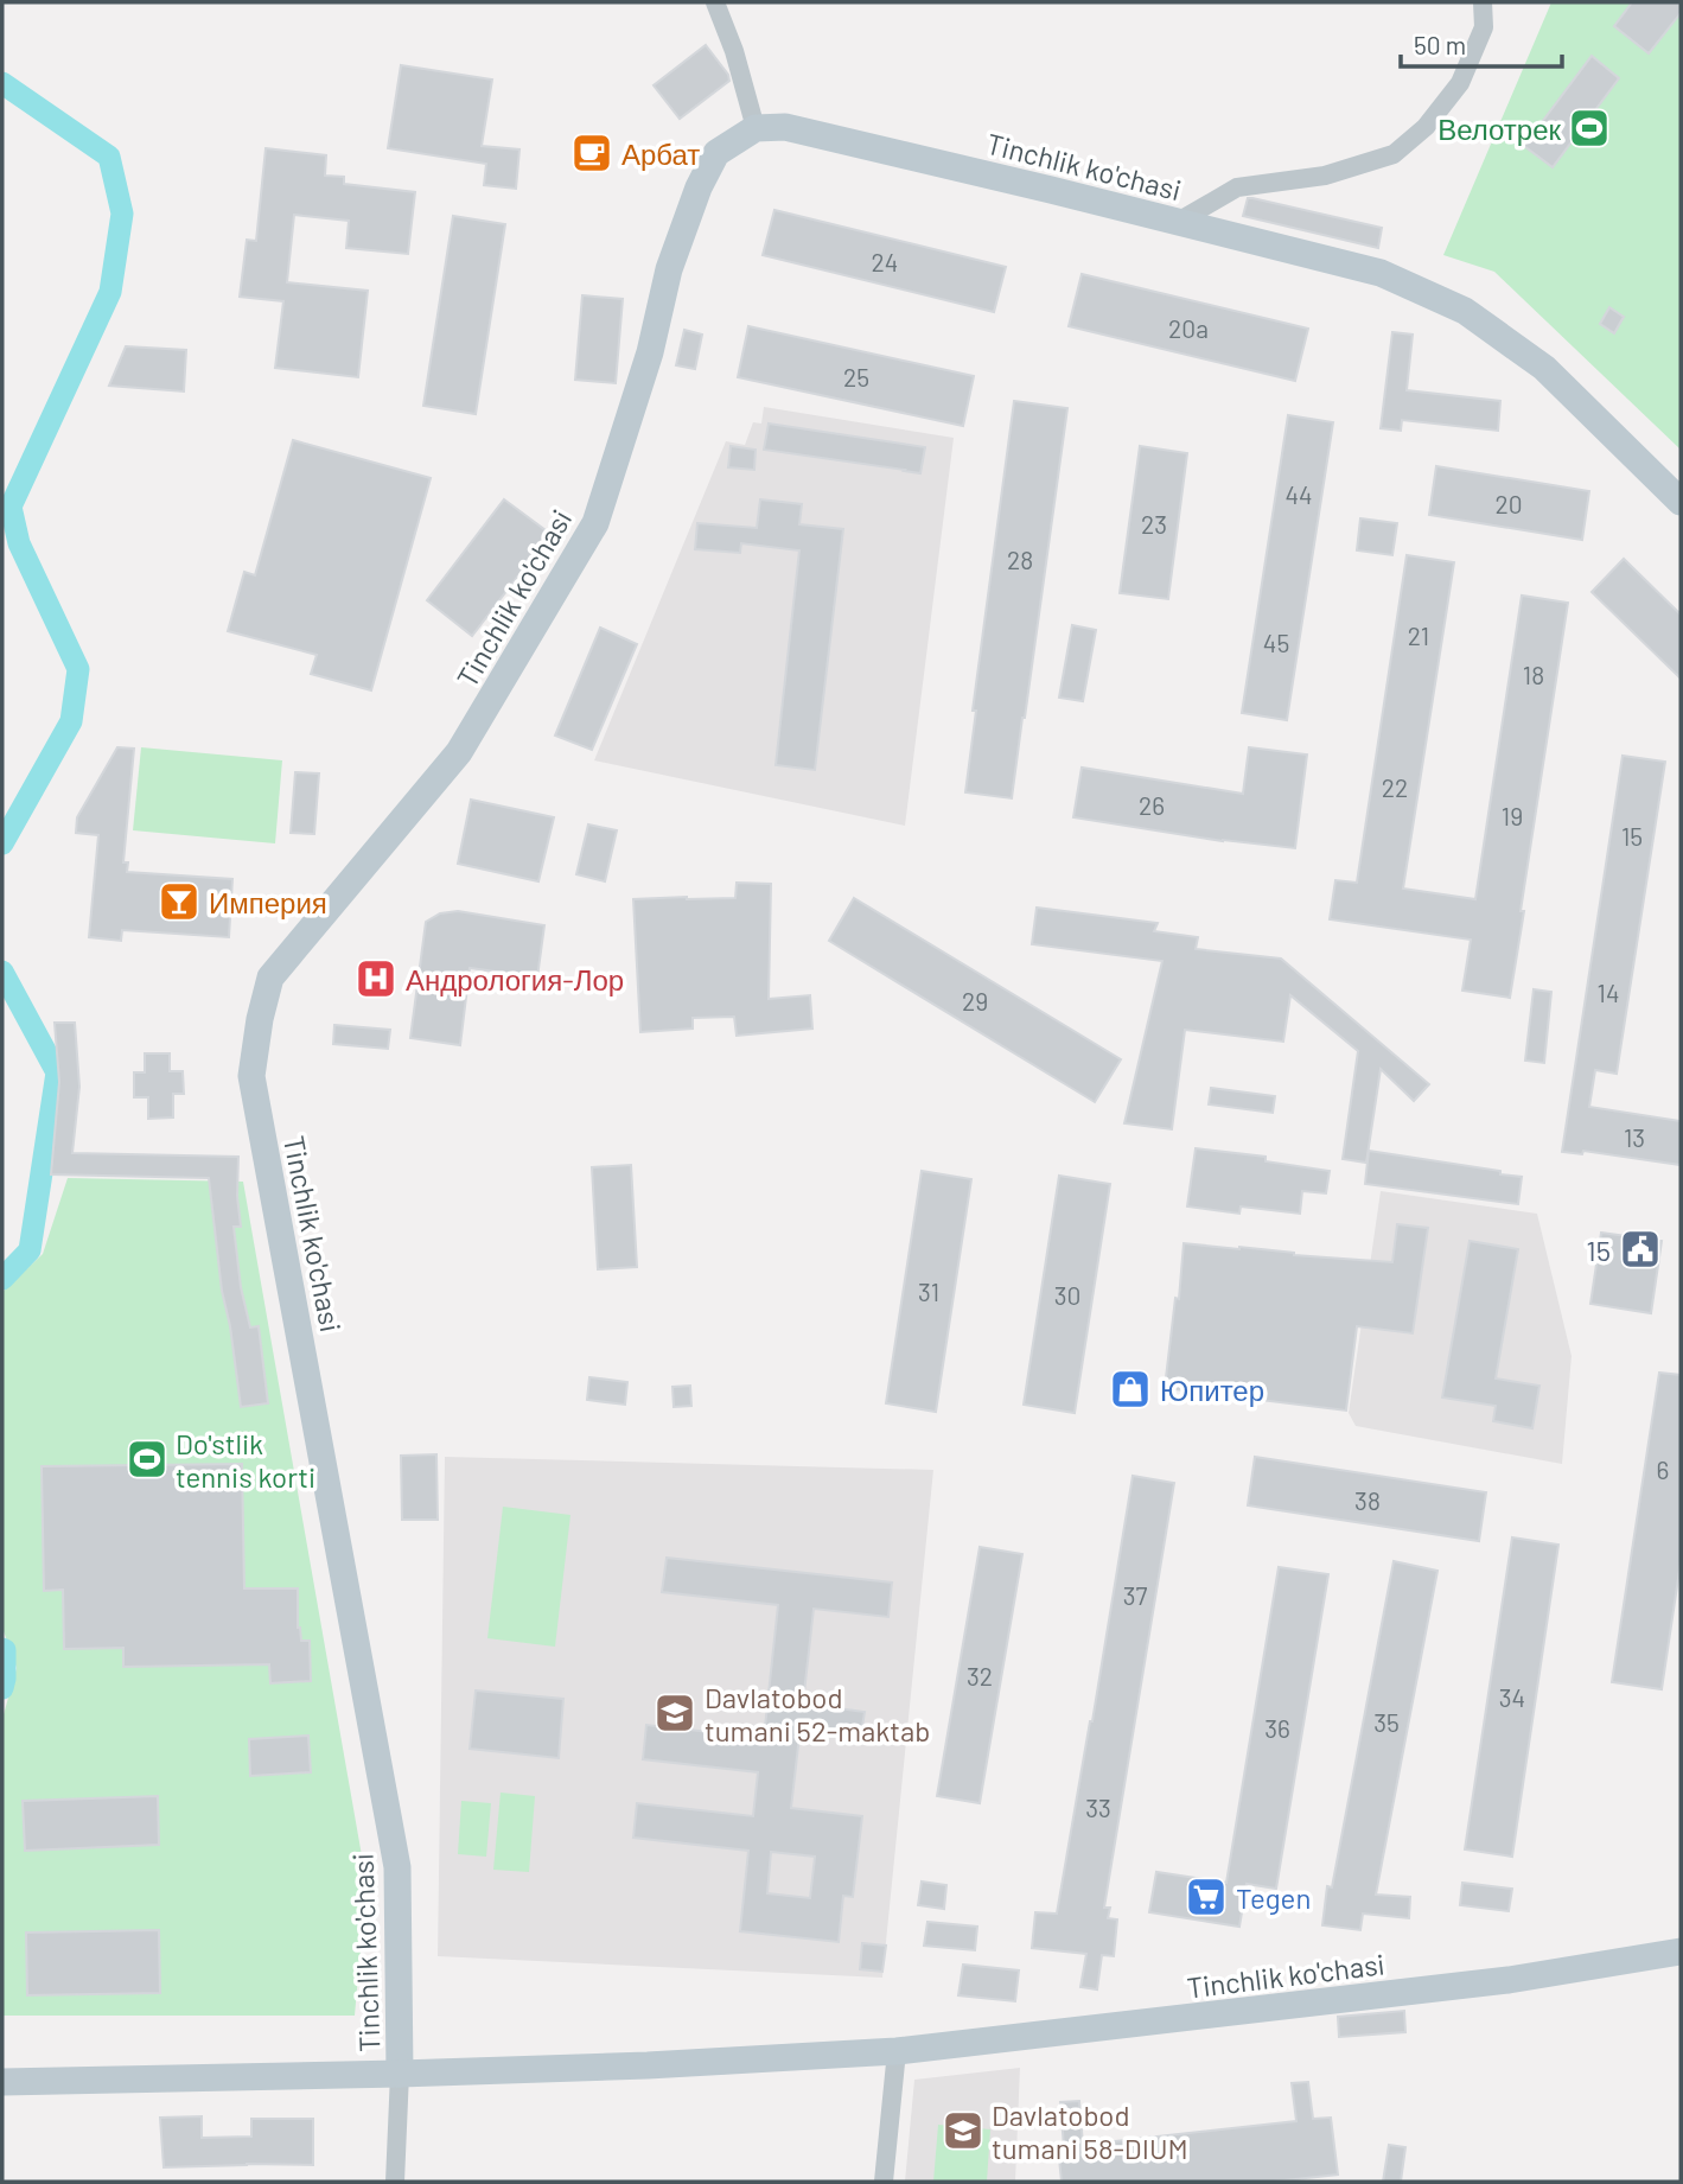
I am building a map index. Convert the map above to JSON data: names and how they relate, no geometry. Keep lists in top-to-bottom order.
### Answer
{
  "streets": {
    "street": ["Tinchlik ko'chasi"]
  },
  "places": {
    "sports": ["Велотрек", "Do'stlik tennis korti"],
    "cafe": ["Арбат"],
    "bar": ["Империя"],
    "hospital": ["Андрология-Лор"],
    "public building": ["15"],
    "shop": ["Юпитер"],
    "school or university": ["Davlatobod tumani 52-maktab", "Davlatobod tumani 58-DIUM"],
    "supermarket": ["Tegen"]
  },
  "house_numbers": [
    "24",
    "20a",
    "25",
    "44",
    "20",
    "23",
    "28",
    "21",
    "45",
    "18",
    "22",
    "26",
    "19",
    "15",
    "14",
    "29",
    "13",
    "31",
    "30",
    "6",
    "38",
    "37",
    "32",
    "34",
    "35",
    "36",
    "33"
  ],
  "scale_bar": "50 m"
}
